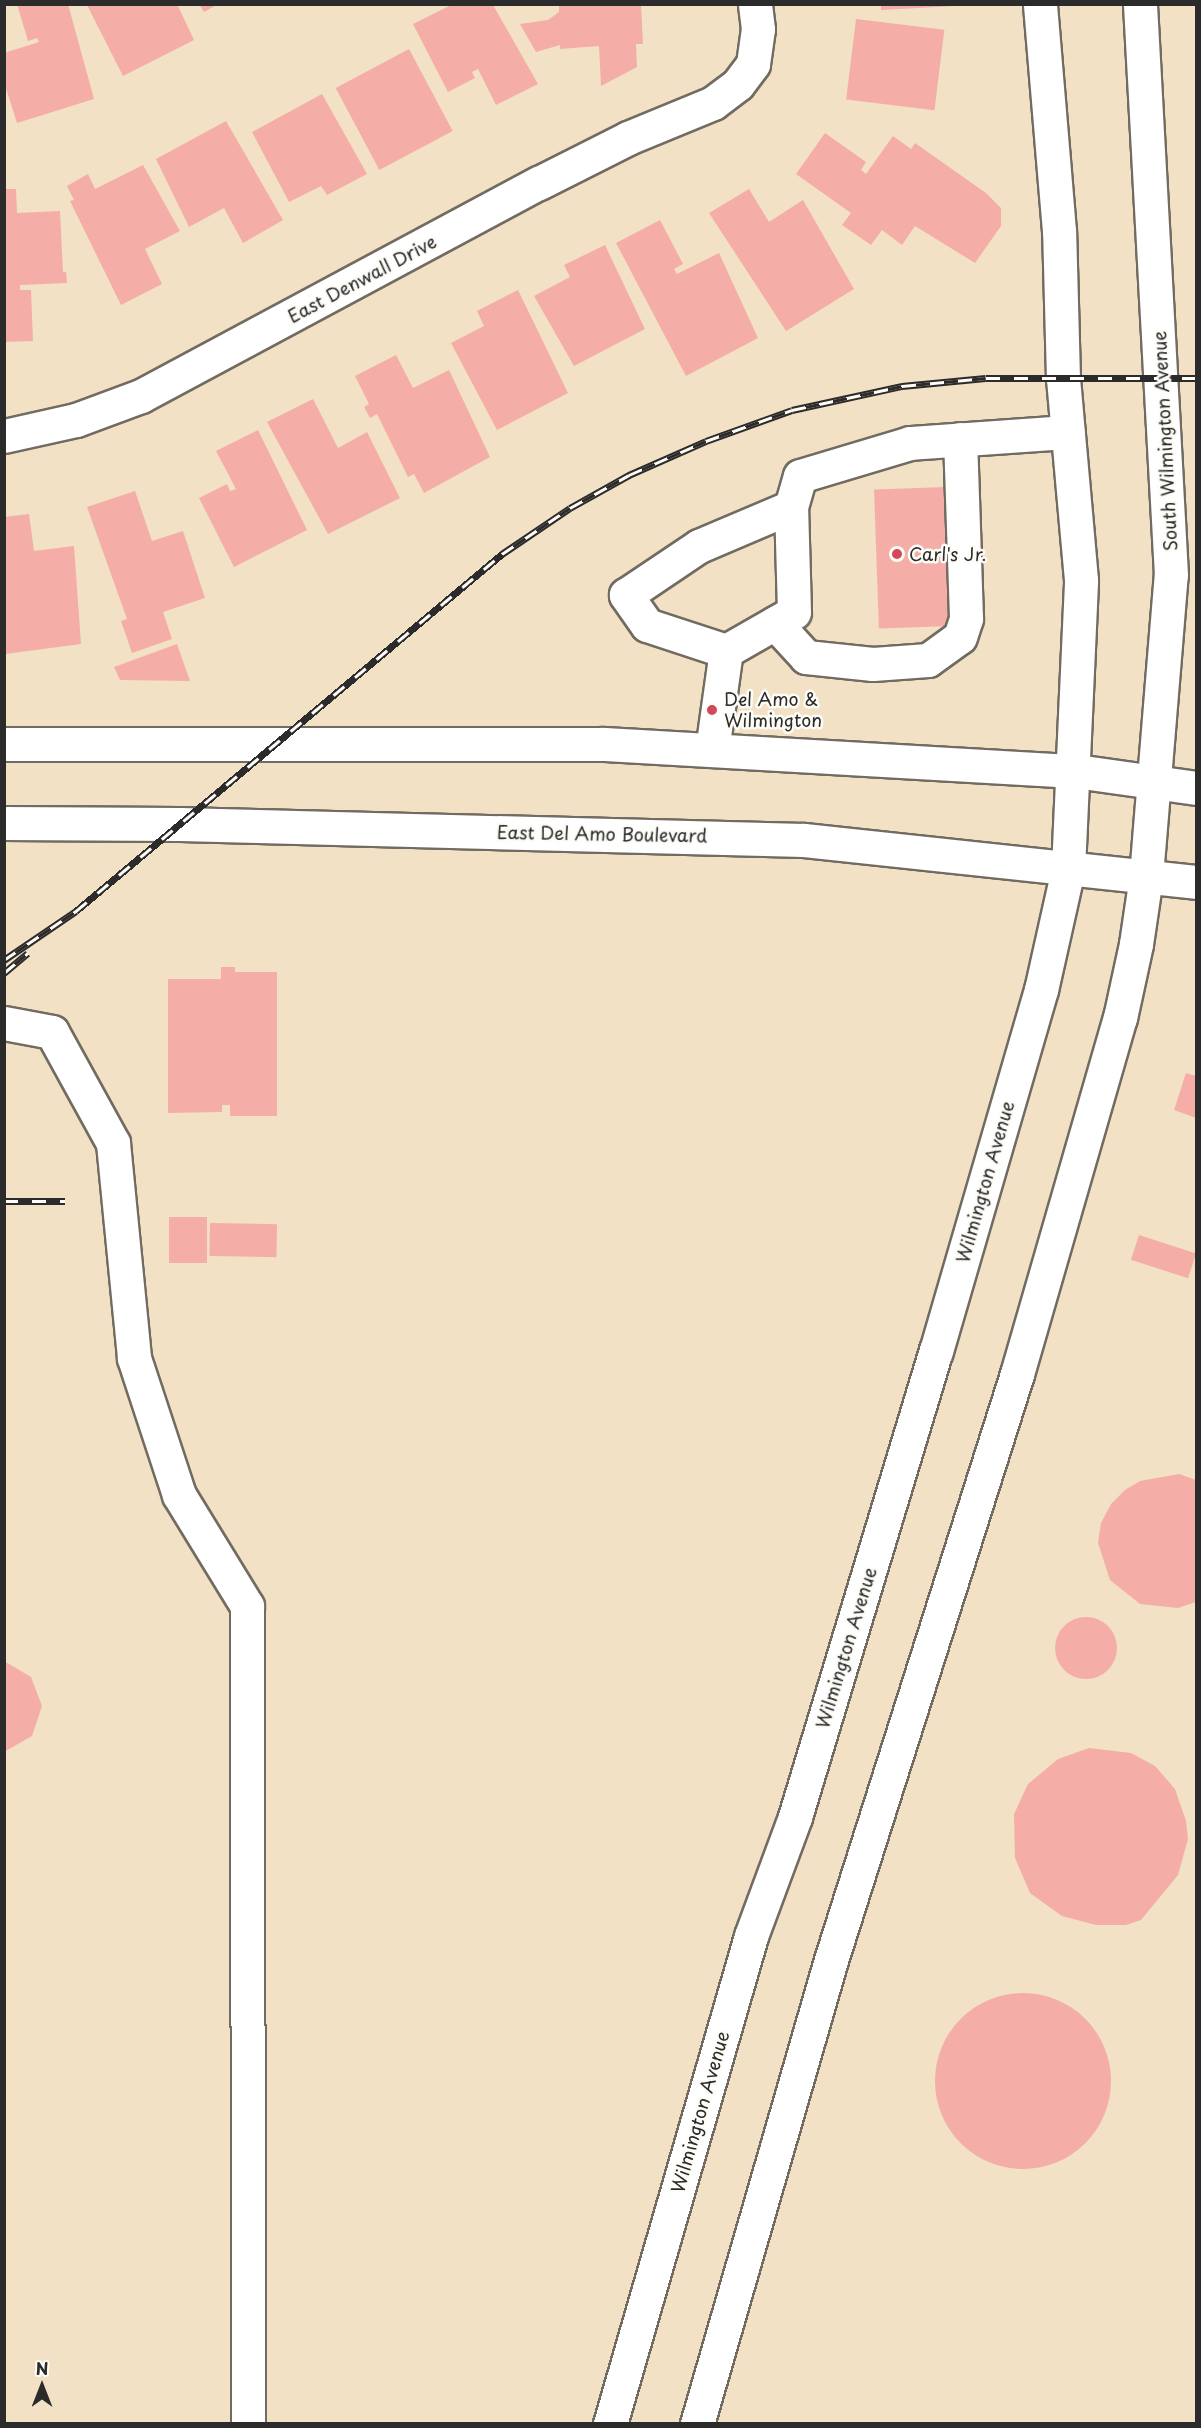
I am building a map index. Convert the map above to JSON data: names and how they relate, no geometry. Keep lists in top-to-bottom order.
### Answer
{
  "streets": {
    "main road": [
      "East Denwall Drive",
      "South Wilmington Avenue",
      "East Del Amo Boulevard",
      "Wilmington Avenue"
    ]
  },
  "crossings": [
    ["South Wilmington Avenue", "East Del Amo Boulevard"],
    ["East Del Amo Boulevard", "Wilmington Avenue"]
  ],
  "places": ["Carl's Jr.", "Del Amo & Wilmington"],
  "north": "top"
}
